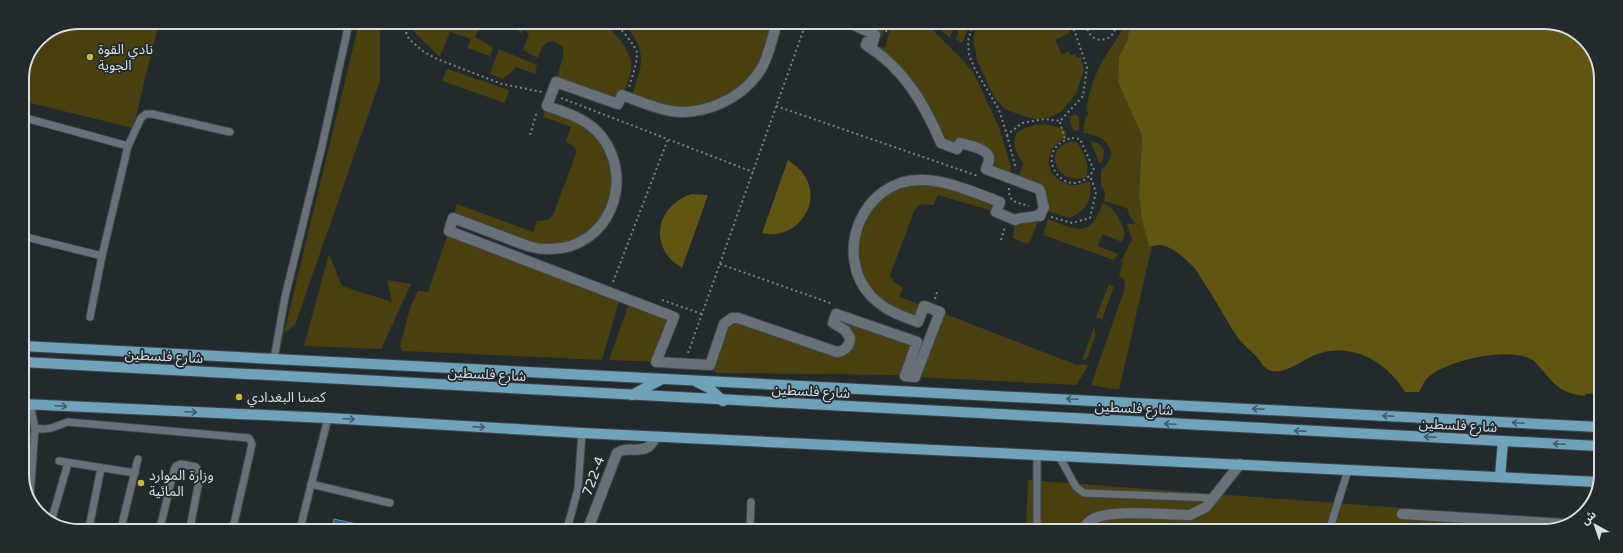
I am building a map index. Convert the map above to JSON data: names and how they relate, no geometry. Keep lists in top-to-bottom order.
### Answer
{
  "streets": {
    "main road": ["شارع فلسطين"],
    "street": ["722-4"]
  },
  "places": ["نادي القوة الجوية", "كصنا البغدادي", "وزارة الموارد المائية"],
  "north": "top left"
}
